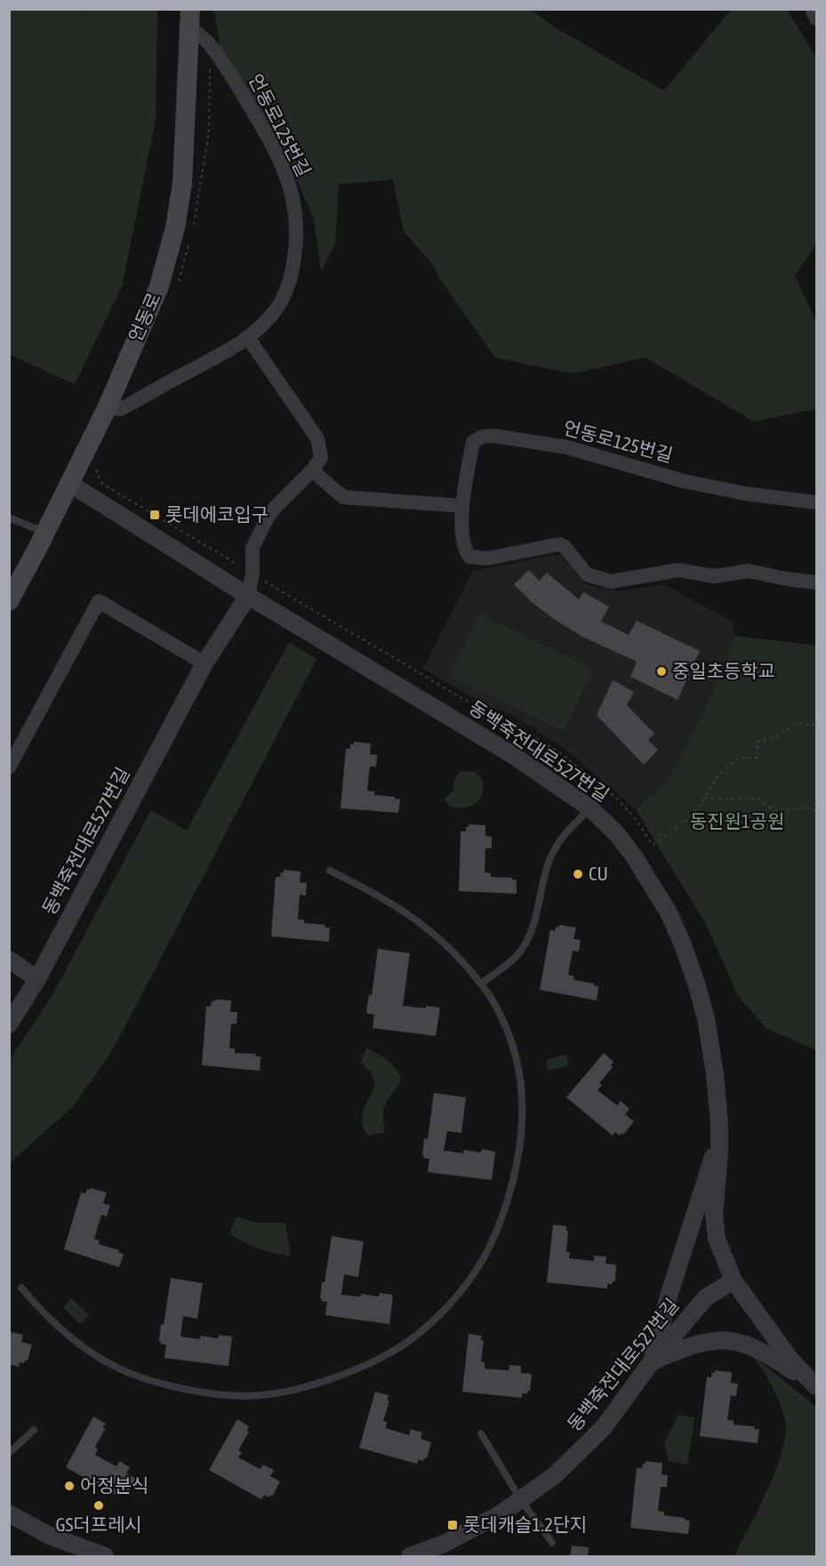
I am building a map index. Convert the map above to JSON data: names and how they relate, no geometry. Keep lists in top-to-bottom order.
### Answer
{
  "streets": {
    "main road": ["언동로"],
    "street": ["언동로125번길", "동백죽전대로527번길"]
  },
  "crossings": [
    ["언동로125번길", "언동로"],
    ["언동로", "동백죽전대로527번길"]
  ],
  "parks": ["동진원1공원"],
  "places": {
    "transit": ["롯데에코입구", "롯데캐슬1.2단지"],
    "other": [
      "중일초등학교",
      "CU",
      "어정분식",
      "GS더프레시"
    ]
  }
}
